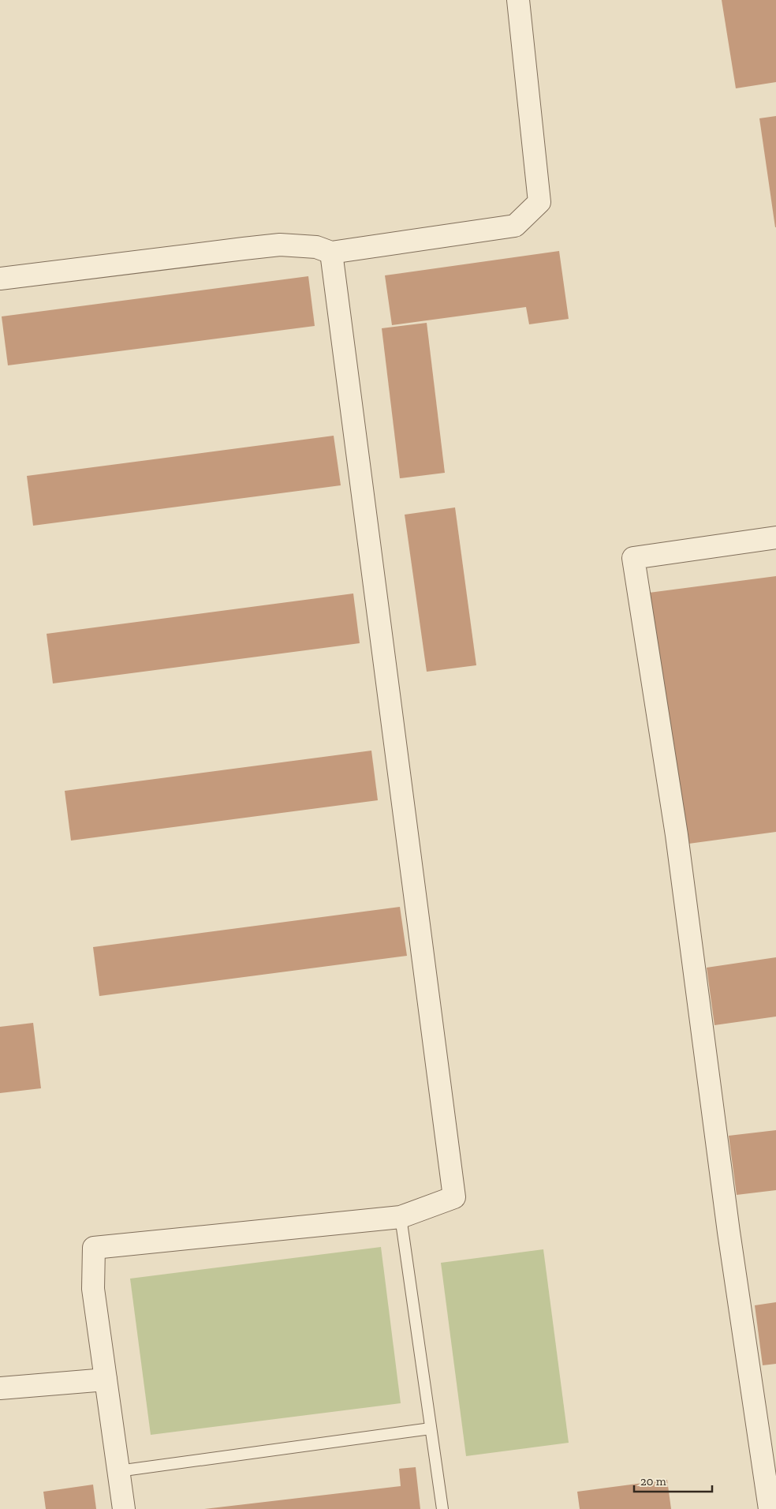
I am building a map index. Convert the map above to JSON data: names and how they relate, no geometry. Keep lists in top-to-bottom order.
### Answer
{
  "scale_bar": "20 m"
}
